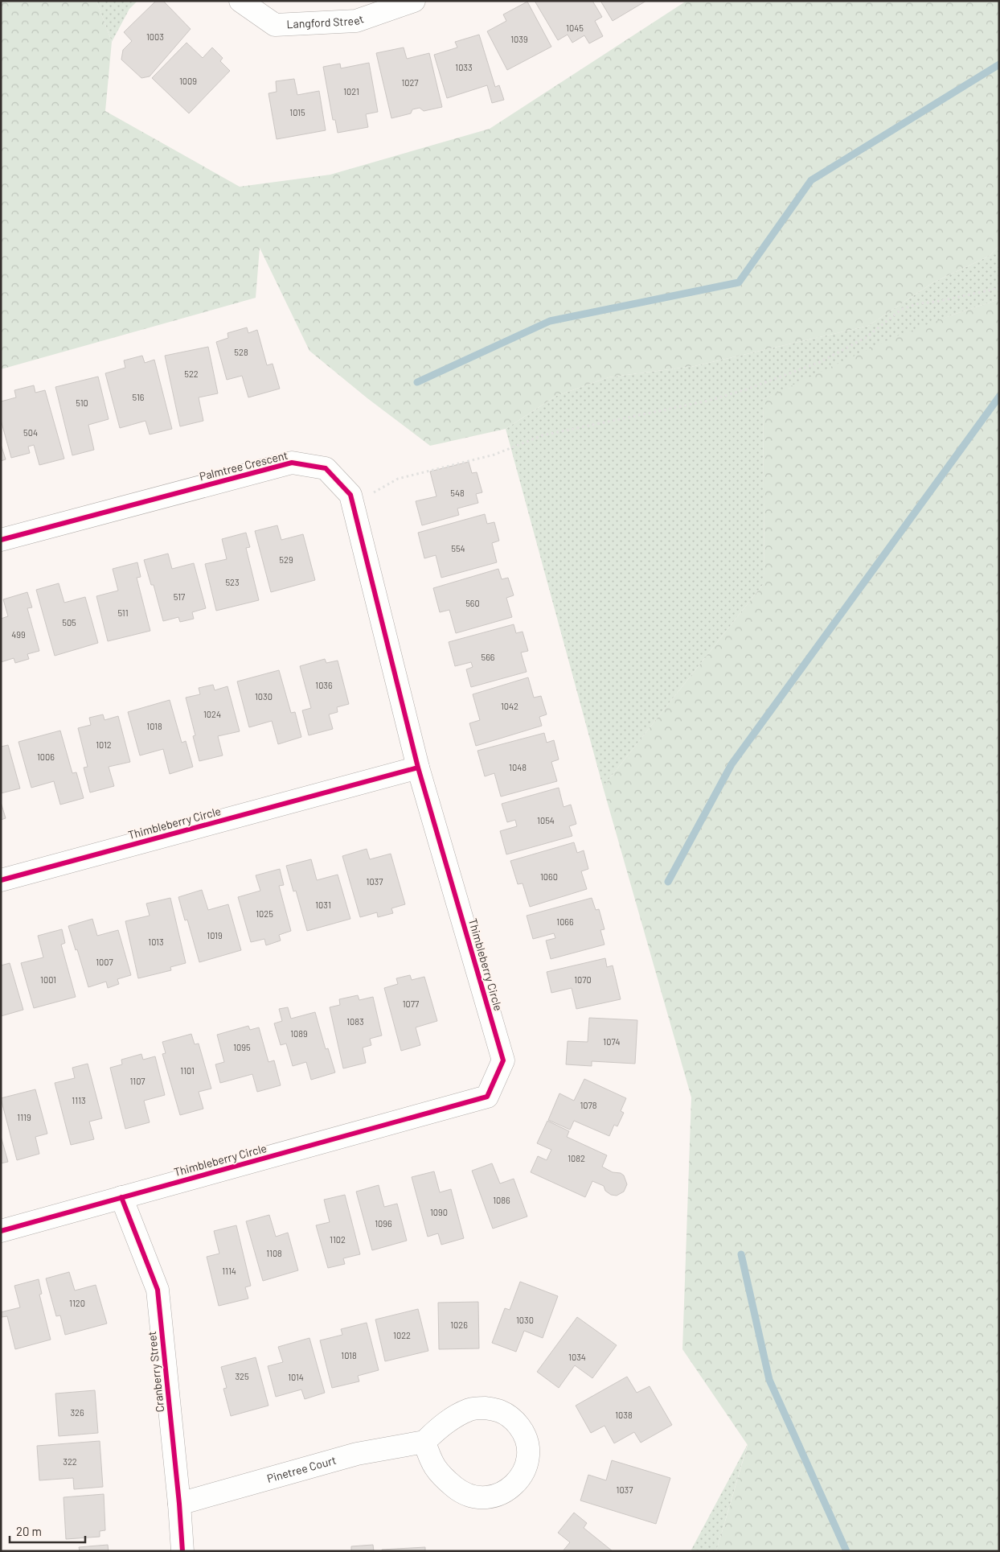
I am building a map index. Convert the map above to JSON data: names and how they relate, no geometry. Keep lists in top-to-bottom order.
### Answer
{
  "streets": {
    "street": [
      "Langford Street",
      "Palmtree Crescent",
      "Thimbleberry Circle",
      "Cranberry Street",
      "Pinetree Court"
    ]
  },
  "crossings": [
    ["Palmtree Crescent", "Thimbleberry Circle"],
    ["Thimbleberry Circle", "Cranberry Street"],
    ["Cranberry Street", "Pinetree Court"]
  ],
  "house_numbers": [
    "1045",
    "1003",
    "1039",
    "1033",
    "1009",
    "1027",
    "1021",
    "1015",
    "528",
    "522",
    "516",
    "510",
    "504",
    "548",
    "554",
    "529",
    "523",
    "517",
    "560",
    "511",
    "505",
    "499",
    "566",
    "1036",
    "1030",
    "1042",
    "1024",
    "1018",
    "1012",
    "1006",
    "1048",
    "1054",
    "1060",
    "1037",
    "1031",
    "1025",
    "1066",
    "1019",
    "1013",
    "1007",
    "1001",
    "1070",
    "1077",
    "1083",
    "1089",
    "1074",
    "1095",
    "1101",
    "1107",
    "1113",
    "1078",
    "1119",
    "1082",
    "1086",
    "1090",
    "1096",
    "1102",
    "1108",
    "1114",
    "1120",
    "1030",
    "1026",
    "1022",
    "1018",
    "1034",
    "325",
    "1014",
    "326",
    "1038",
    "322",
    "1037"
  ],
  "scale_bar": "20 m"
}
